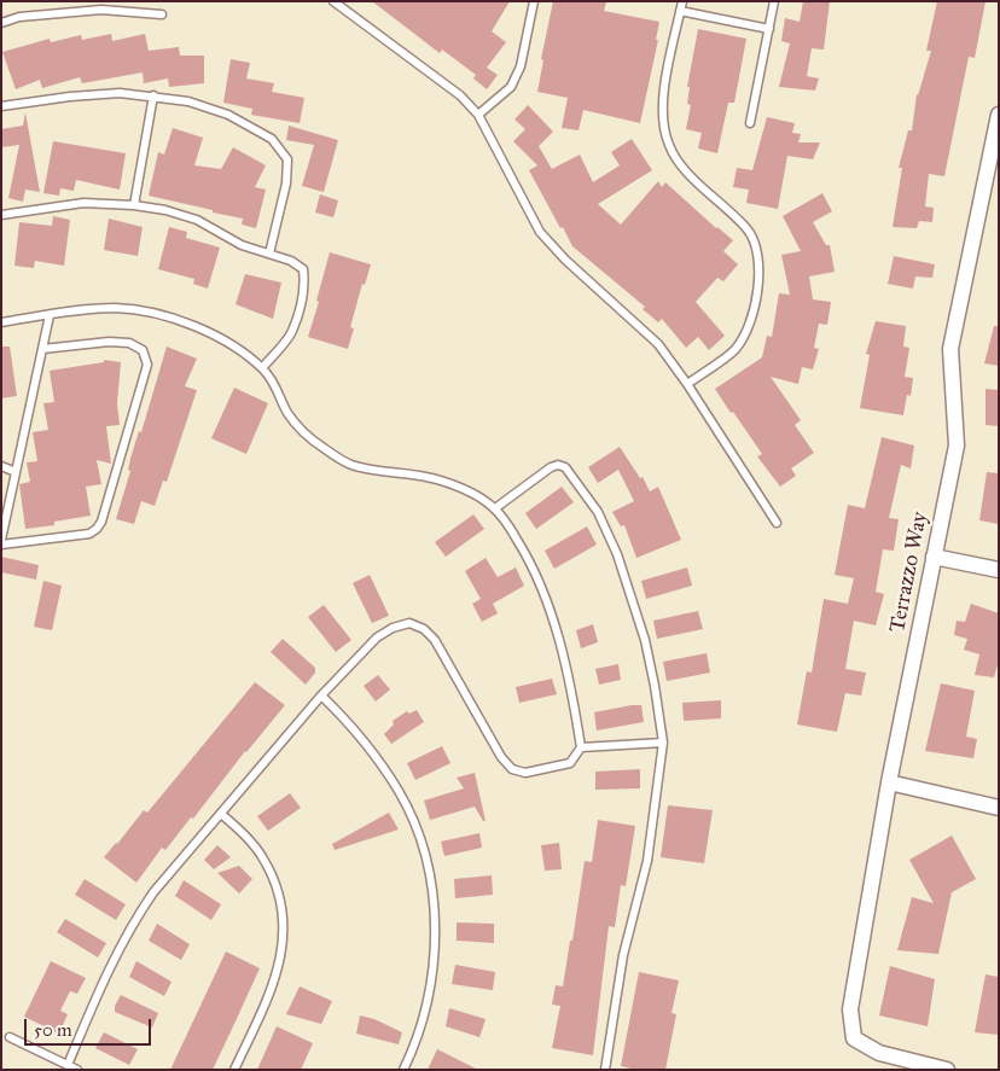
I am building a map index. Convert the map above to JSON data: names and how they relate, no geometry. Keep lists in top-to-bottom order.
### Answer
{
  "streets": {
    "street": ["Terrazzo Way"]
  },
  "scale_bar": "50 m"
}
